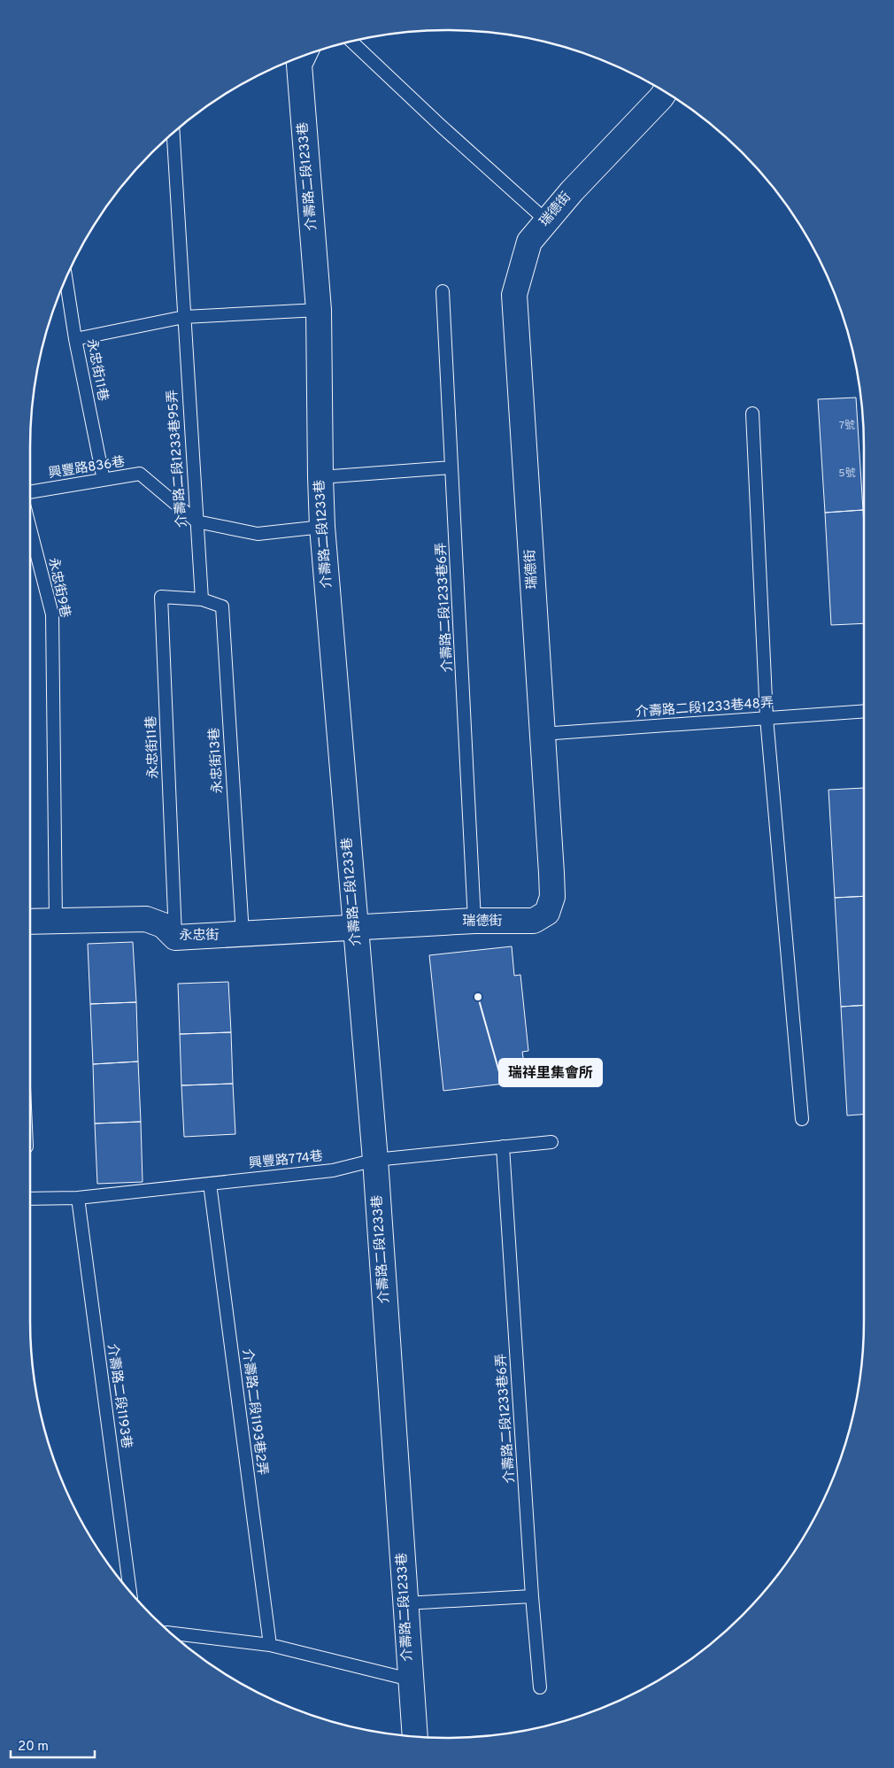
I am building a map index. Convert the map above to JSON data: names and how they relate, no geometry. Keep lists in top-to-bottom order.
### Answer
{
  "streets": {
    "street": ["介壽路二段1233巷", "瑞德街", "永忠街"],
    "lane": [
      "永忠街11巷",
      "介壽路二段1233巷95弄",
      "興豐路836巷",
      "永忠街9巷",
      "介壽路二段1233巷6弄",
      "介壽路二段1233巷48弄",
      "永忠街13巷",
      "興豐路774巷",
      "介壽路二段1193巷",
      "介壽路二段1193巷2弄"
    ]
  },
  "crossings": [
    ["介壽路二段1233巷", "瑞德街"],
    ["介壽路二段1233巷", "興豐路836巷"],
    ["介壽路二段1233巷", "永忠街"],
    ["介壽路二段1233巷", "興豐路774巷"],
    ["瑞德街", "介壽路二段1233巷6弄"],
    ["瑞德街", "介壽路二段1233巷48弄"],
    ["瑞德街", "永忠街"],
    ["永忠街11巷", "介壽路二段1233巷95弄"],
    ["永忠街11巷", "興豐路836巷"],
    ["永忠街11巷", "永忠街13巷"],
    ["永忠街11巷", "永忠街"],
    ["介壽路二段1233巷95弄", "興豐路836巷"],
    ["介壽路二段1233巷95弄", "永忠街13巷"],
    ["永忠街9巷", "永忠街"],
    ["介壽路二段1233巷6弄", "興豐路774巷"],
    ["永忠街13巷", "永忠街"],
    ["興豐路774巷", "介壽路二段1193巷"],
    ["興豐路774巷", "介壽路二段1193巷2弄"]
  ],
  "places": ["瑞祥里集會所"],
  "house_numbers": ["7號", "5號"],
  "scale_bar": "20 m"
}
